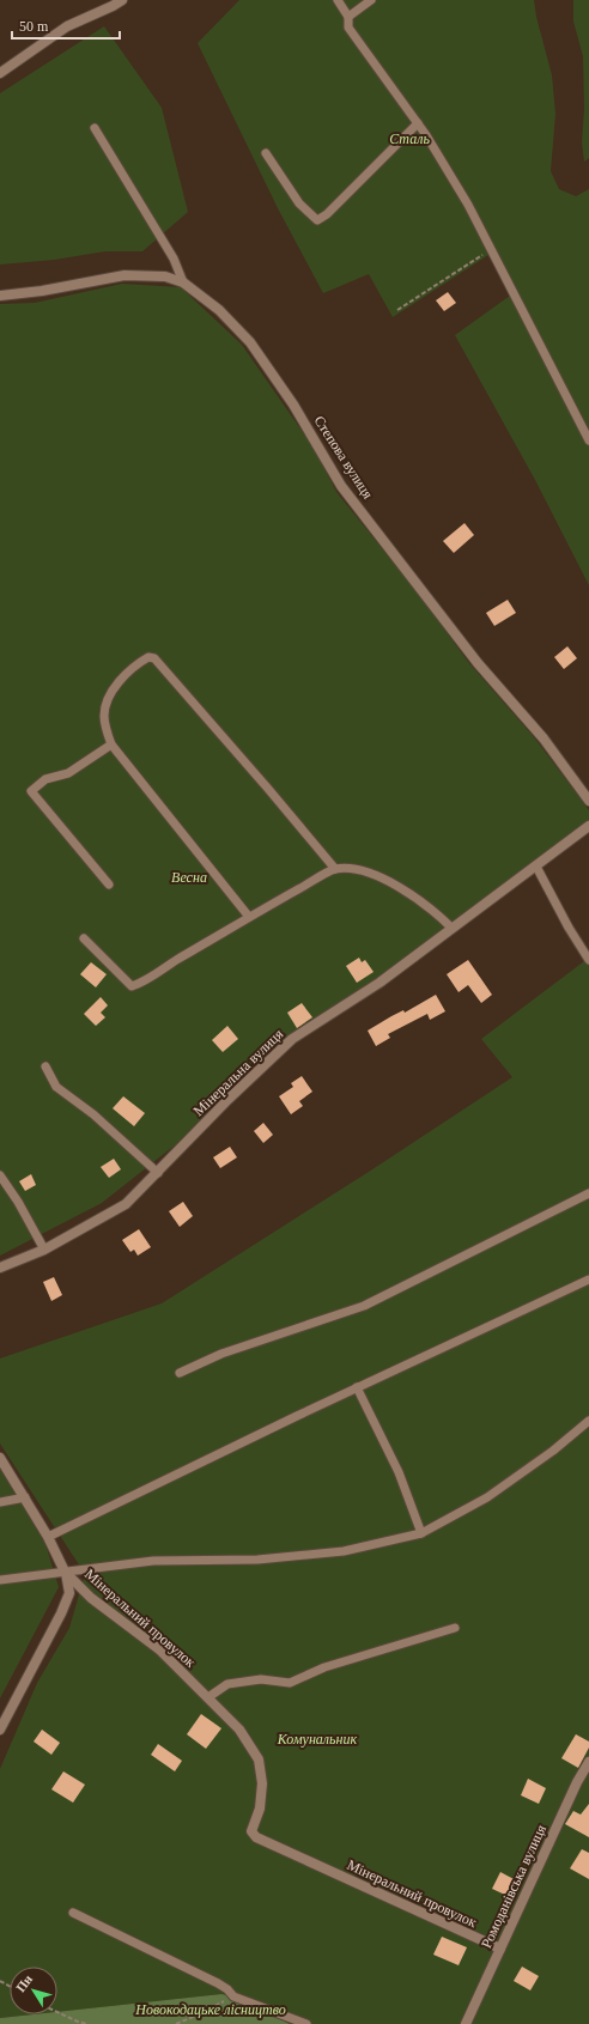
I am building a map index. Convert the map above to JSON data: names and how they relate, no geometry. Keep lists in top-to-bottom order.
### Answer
{
  "streets": {
    "street": [
      "Степова вулиця",
      "Мінеральна вулиця",
      "Мінеральний провулок",
      "Ромоданівська вулиця"
    ]
  },
  "crossings": [
    ["Мінеральний провулок", "Ромоданівська вулиця"]
  ],
  "parks": [
    "Сталь",
    "Весна",
    "Комунальник",
    "Новокодацьке лісництво"
  ],
  "scale_bar": "50 m",
  "north": "top left"
}
